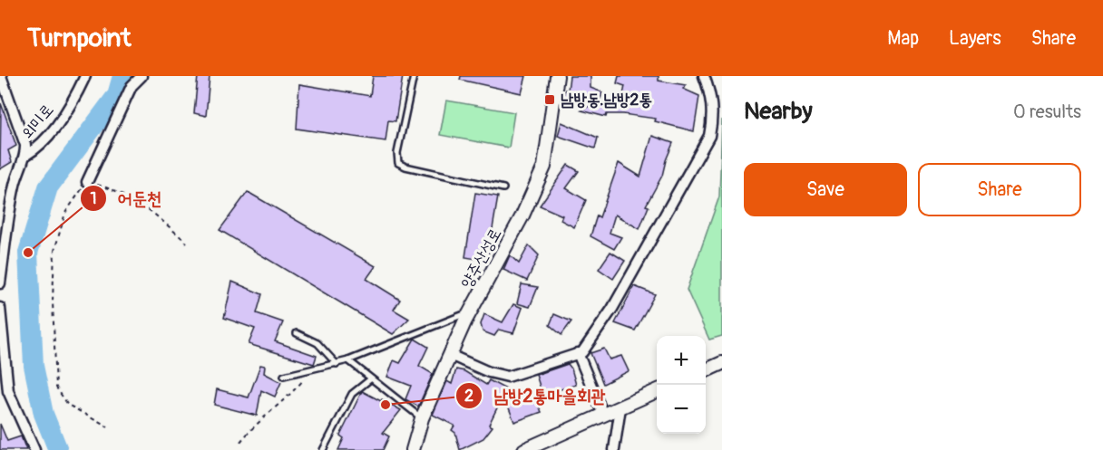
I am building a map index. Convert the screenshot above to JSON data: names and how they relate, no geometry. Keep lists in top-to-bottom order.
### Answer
{
  "streets": {
    "street": ["외미로", "양주산성로"]
  },
  "places": {
    "transit": ["남방동.남방2통"],
    "other": ["어둔천", "남방2통마을회관"]
  },
  "page": {
    "header": "Turnpoint",
    "nav": ["Map", "Layers", "Share"],
    "heading": ["Nearby", "0 results"],
    "buttons": ["Save", "Share"],
    "map_buttons": ["+", "−"]
  }
}
